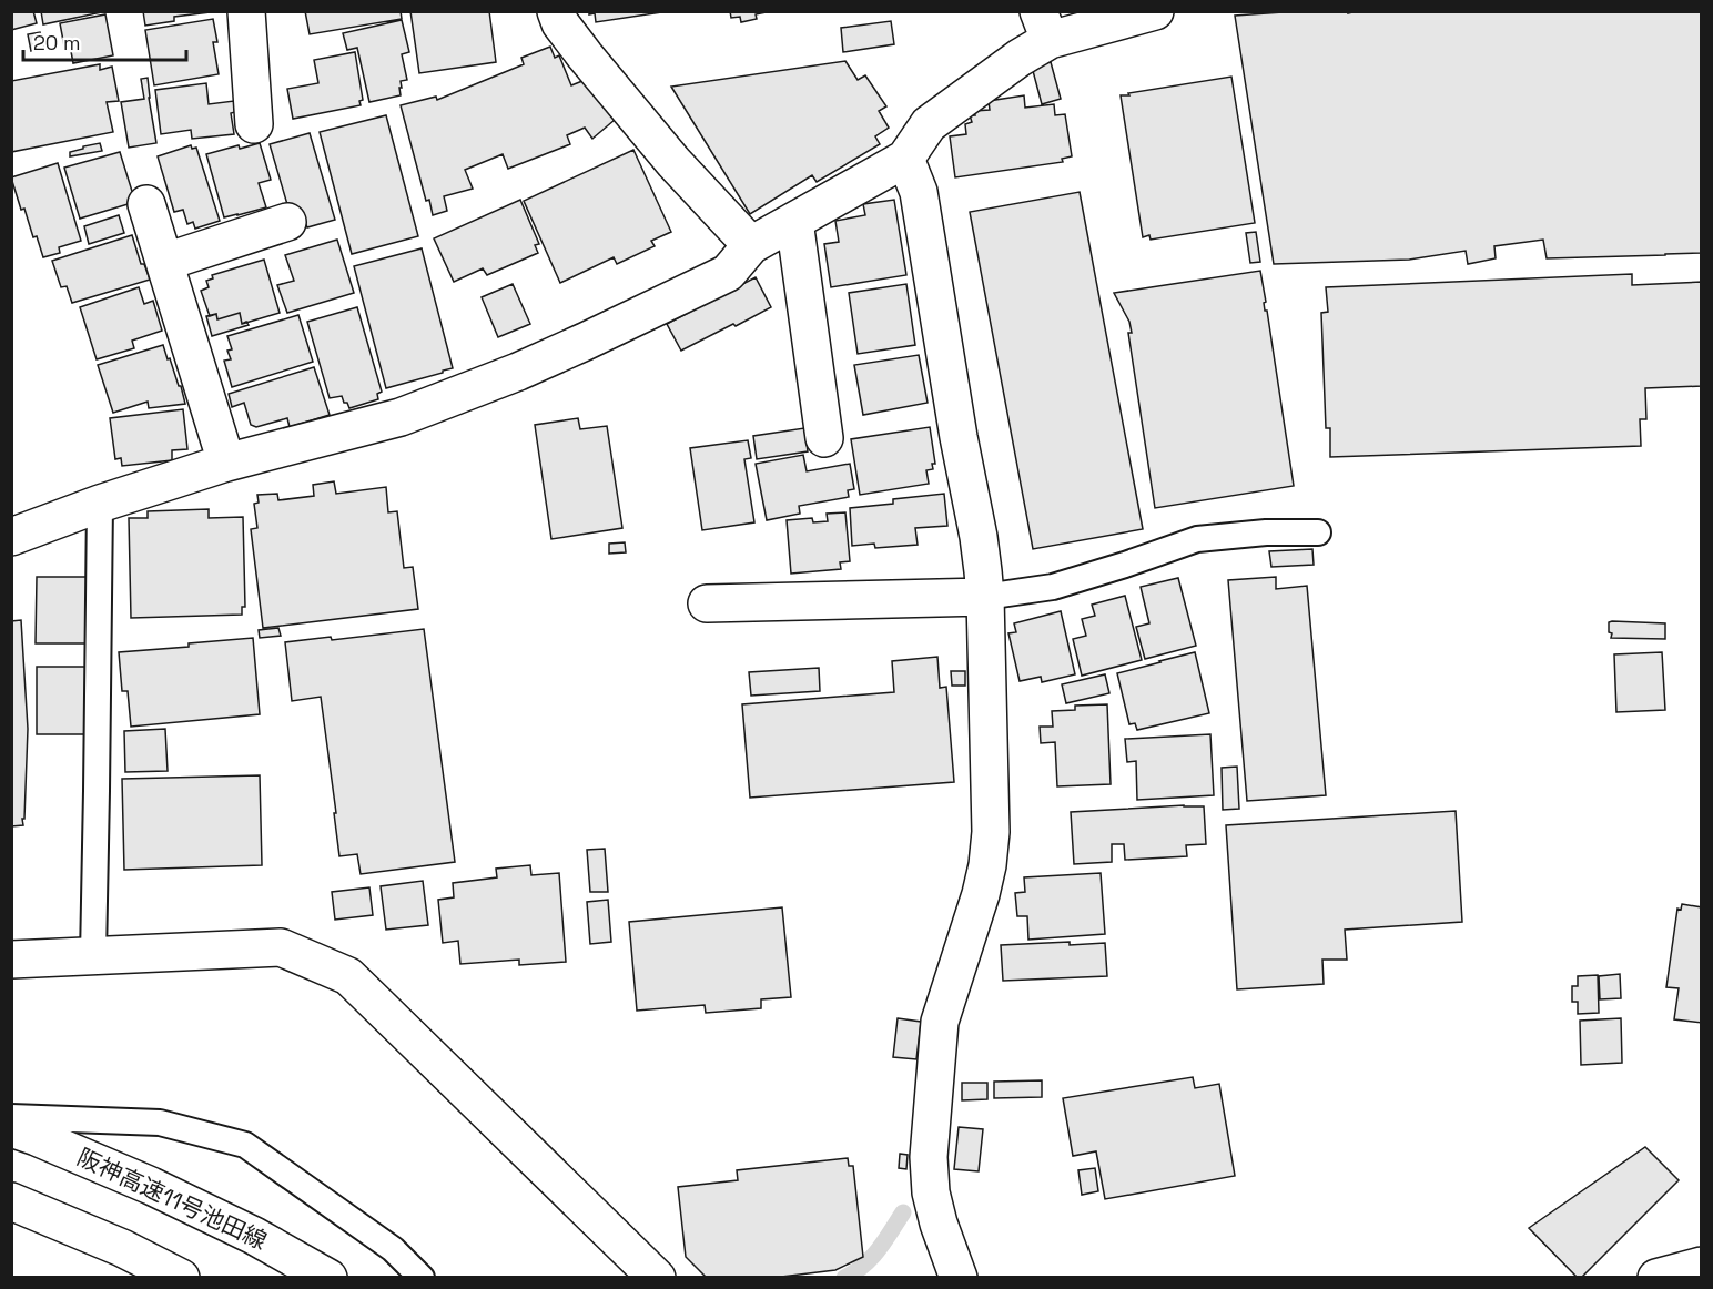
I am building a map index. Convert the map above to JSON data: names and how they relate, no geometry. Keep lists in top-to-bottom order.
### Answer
{
  "streets": {
    "main road": ["阪神高速11号池田線"]
  },
  "scale_bar": "20 m"
}
